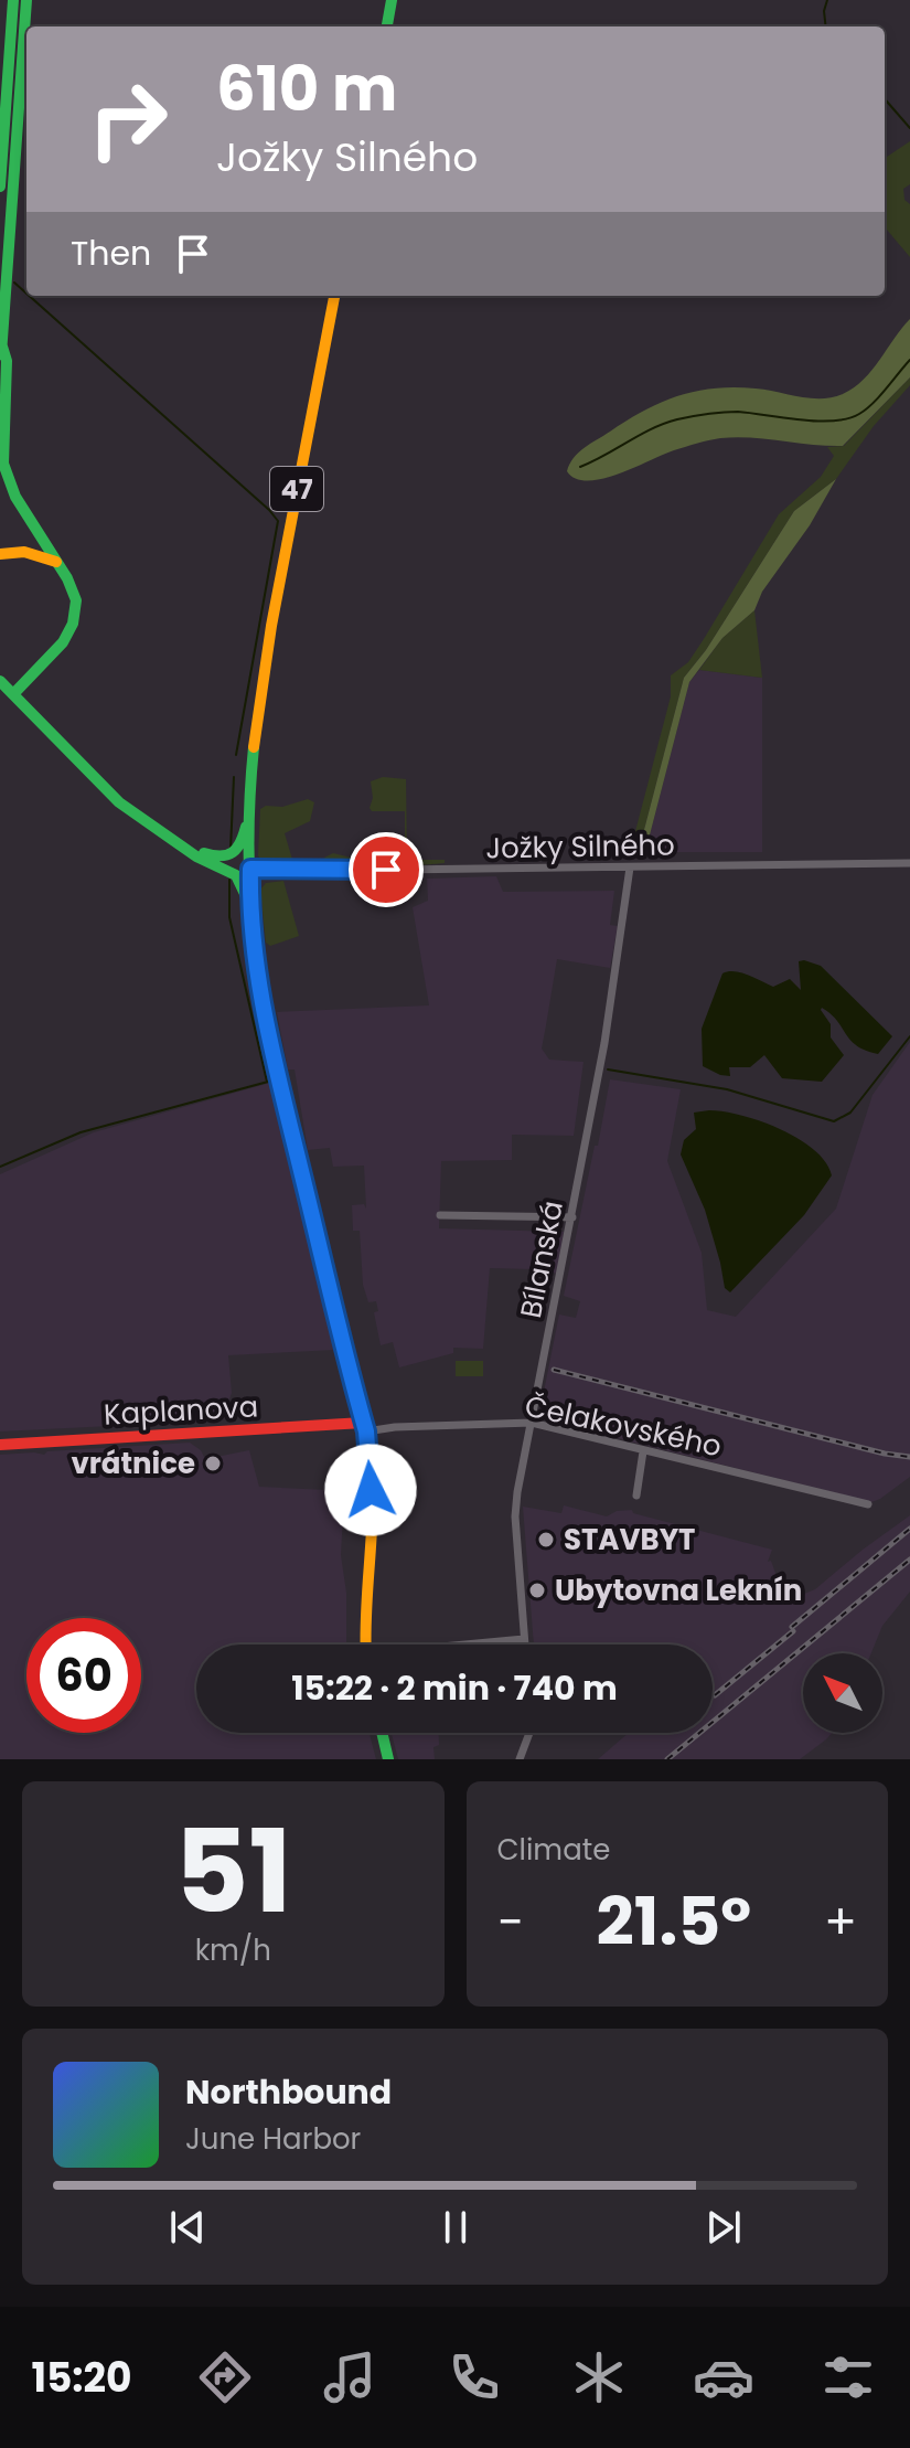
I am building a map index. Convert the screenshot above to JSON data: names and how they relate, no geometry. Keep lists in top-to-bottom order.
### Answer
{
  "streets": {
    "main road": ["47", "Kaplanova"],
    "street": ["Jožky Silného", "Bílanská", "Čelakovského"]
  },
  "crossings": [
    ["47", "Jožky Silného"],
    ["47", "Kaplanova"],
    ["47", "Čelakovského"],
    ["Jožky Silného", "Bílanská"],
    ["Bílanská", "Čelakovského"],
    ["Kaplanova", "Čelakovského"]
  ],
  "places": ["vrátnice", "STAVBYT", "Ubytovna Leknín"],
  "north": "top left",
  "page": {
    "turn": ["610 m", "Jožky Silného"],
    "then": "Then",
    "limit": "60",
    "trip": "15:22 · 2 min · 740 m",
    "tile": [
      ["51", "km/h"],
      "Climate"
    ],
    "heat": ["−", "21.5°", "+"],
    "song": ["Northbound", "June Harbor"],
    "tabs": "15:20"
  }
}
